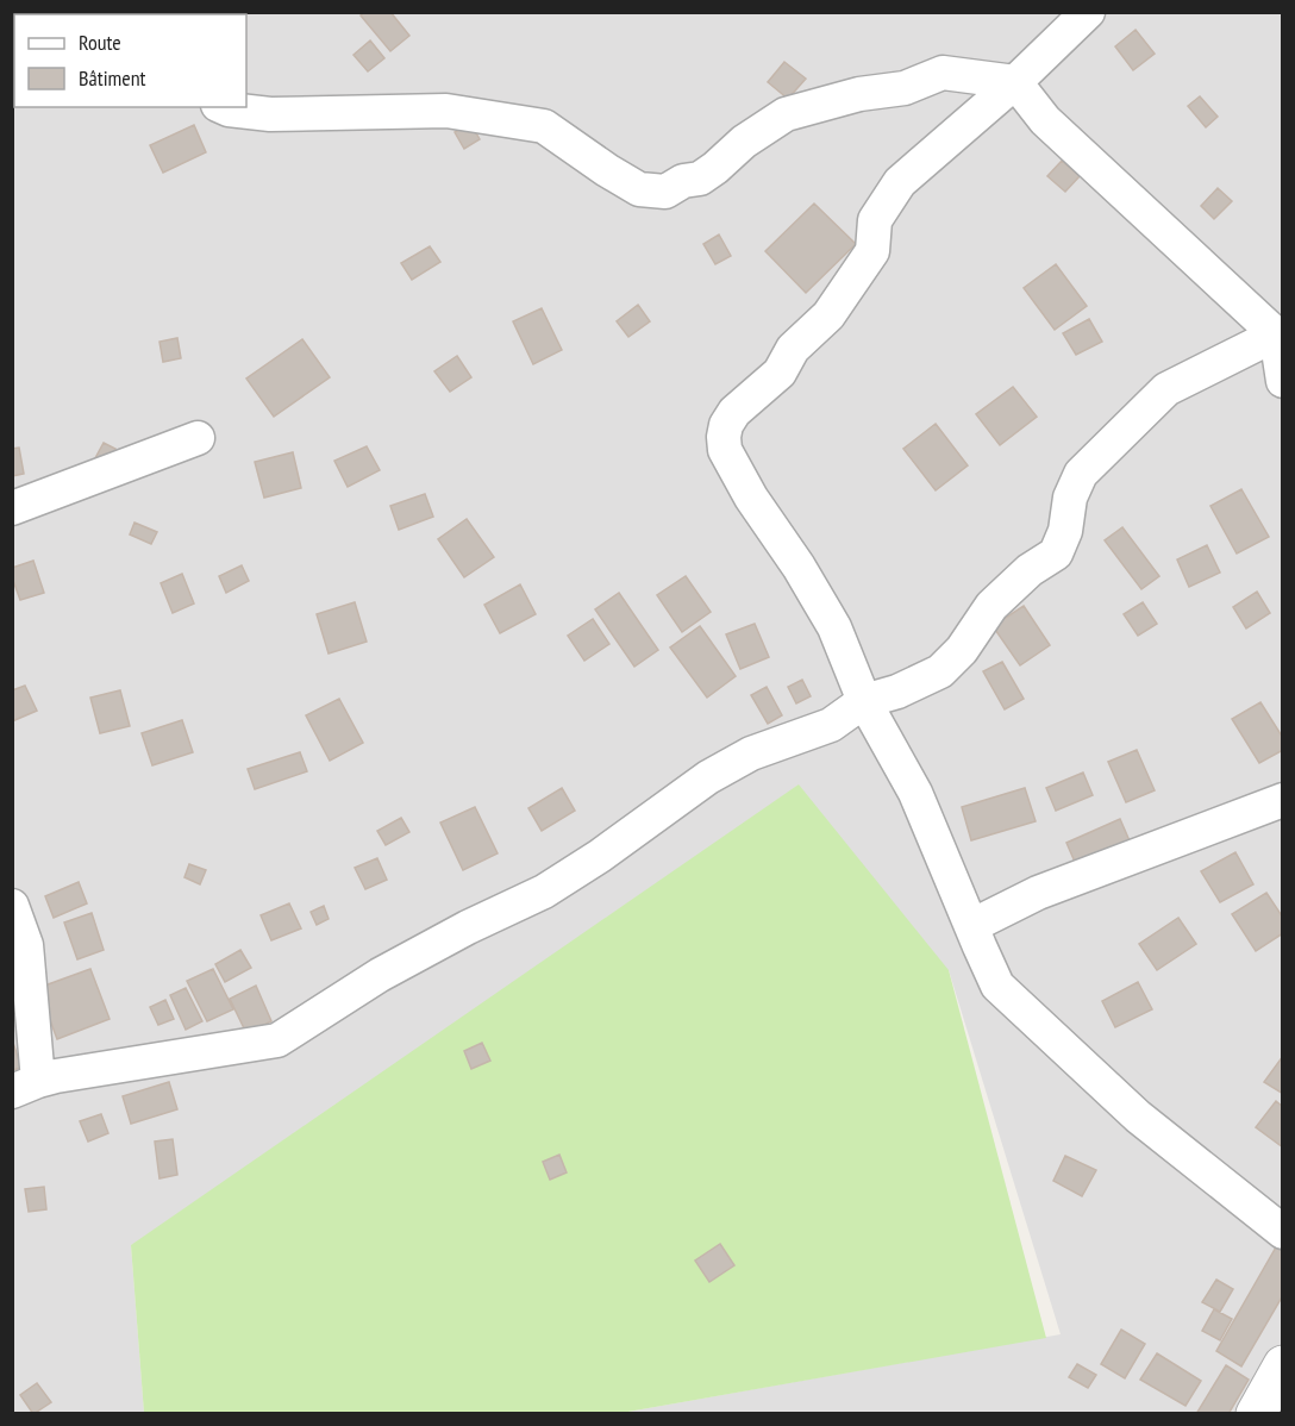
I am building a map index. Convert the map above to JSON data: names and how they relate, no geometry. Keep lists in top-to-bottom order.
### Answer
{
  "legend": ["Route", "Bâtiment"]
}
